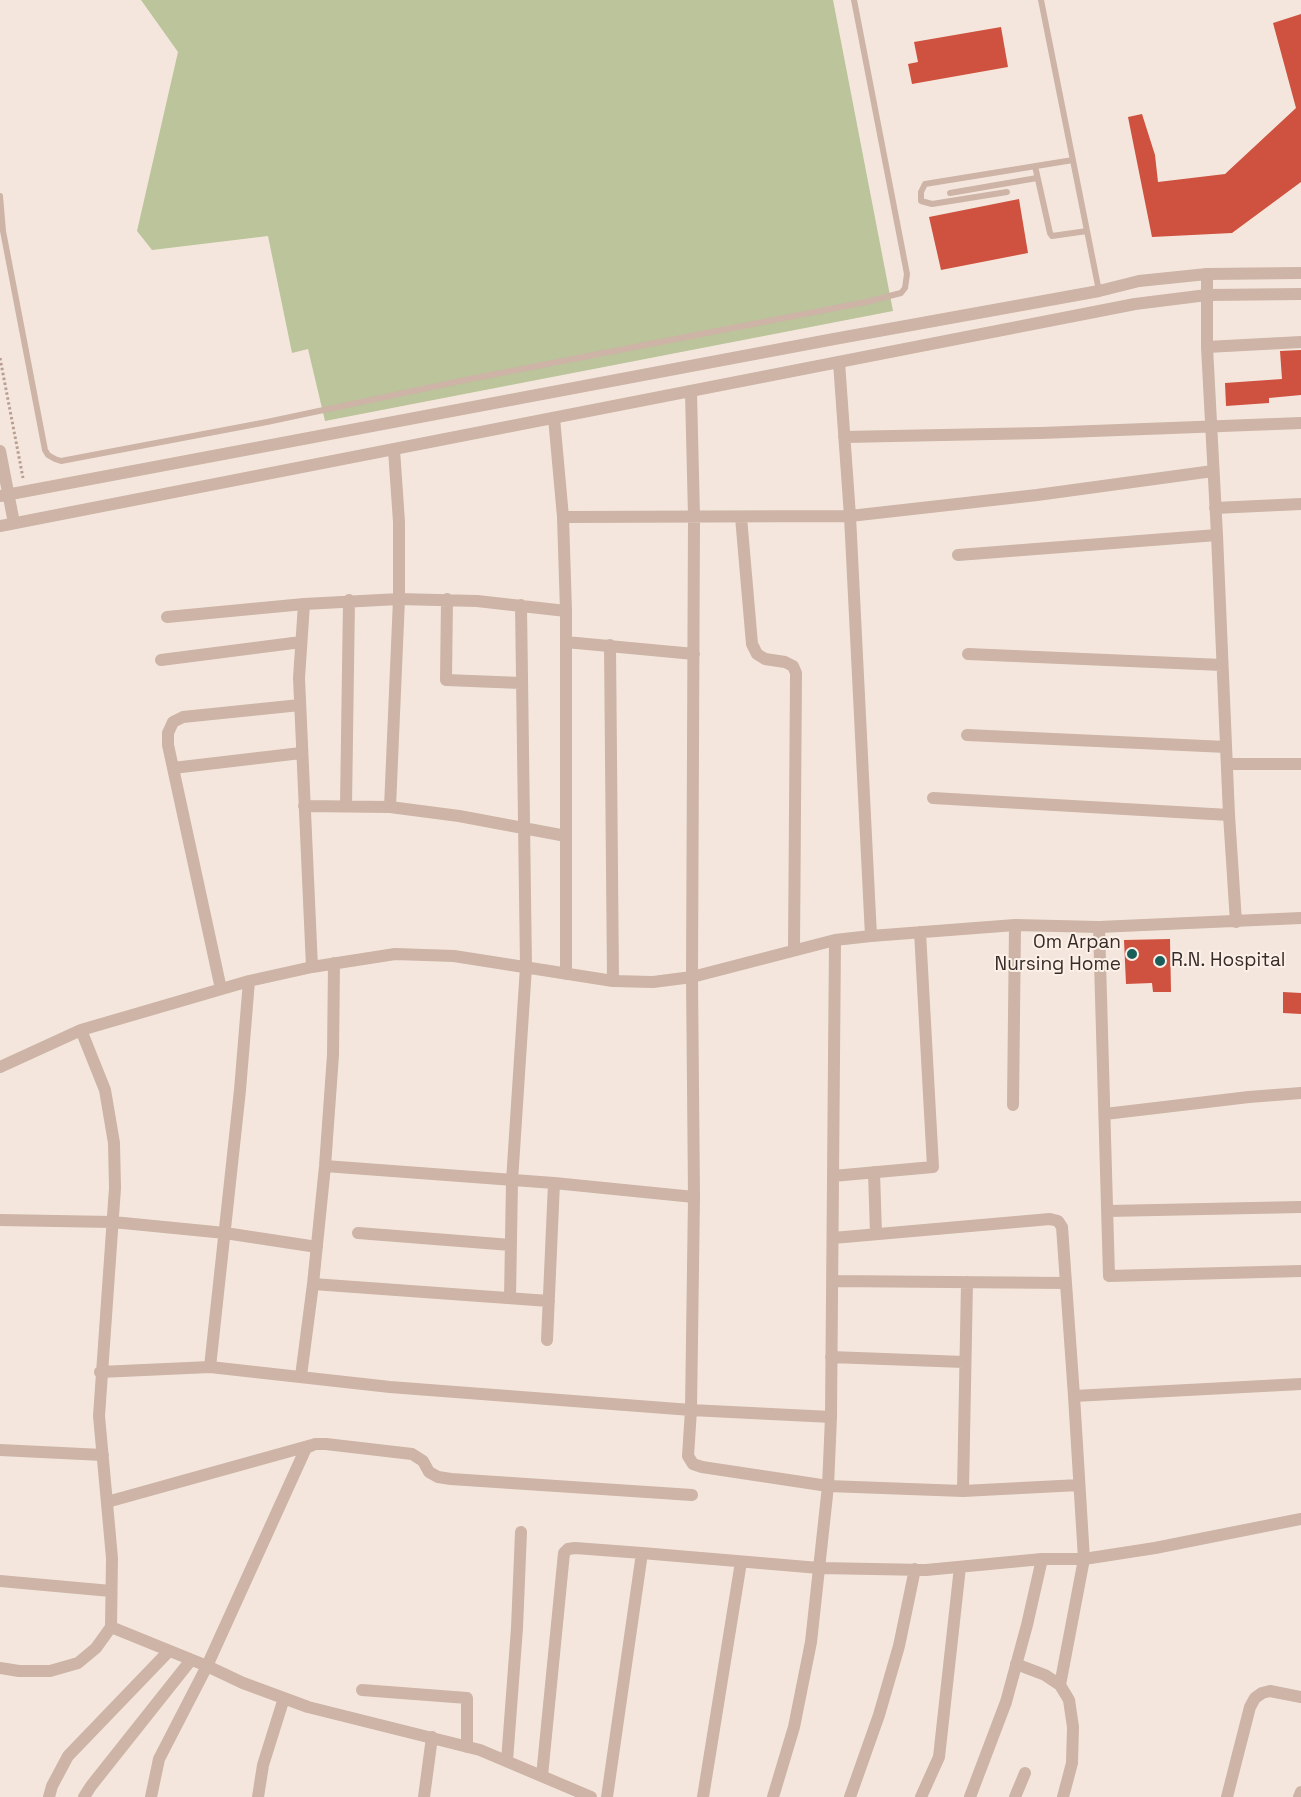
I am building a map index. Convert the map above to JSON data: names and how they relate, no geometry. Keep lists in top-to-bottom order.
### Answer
{
  "places": ["Om Arpan Nursing Home", "R.N. Hospital"]
}
